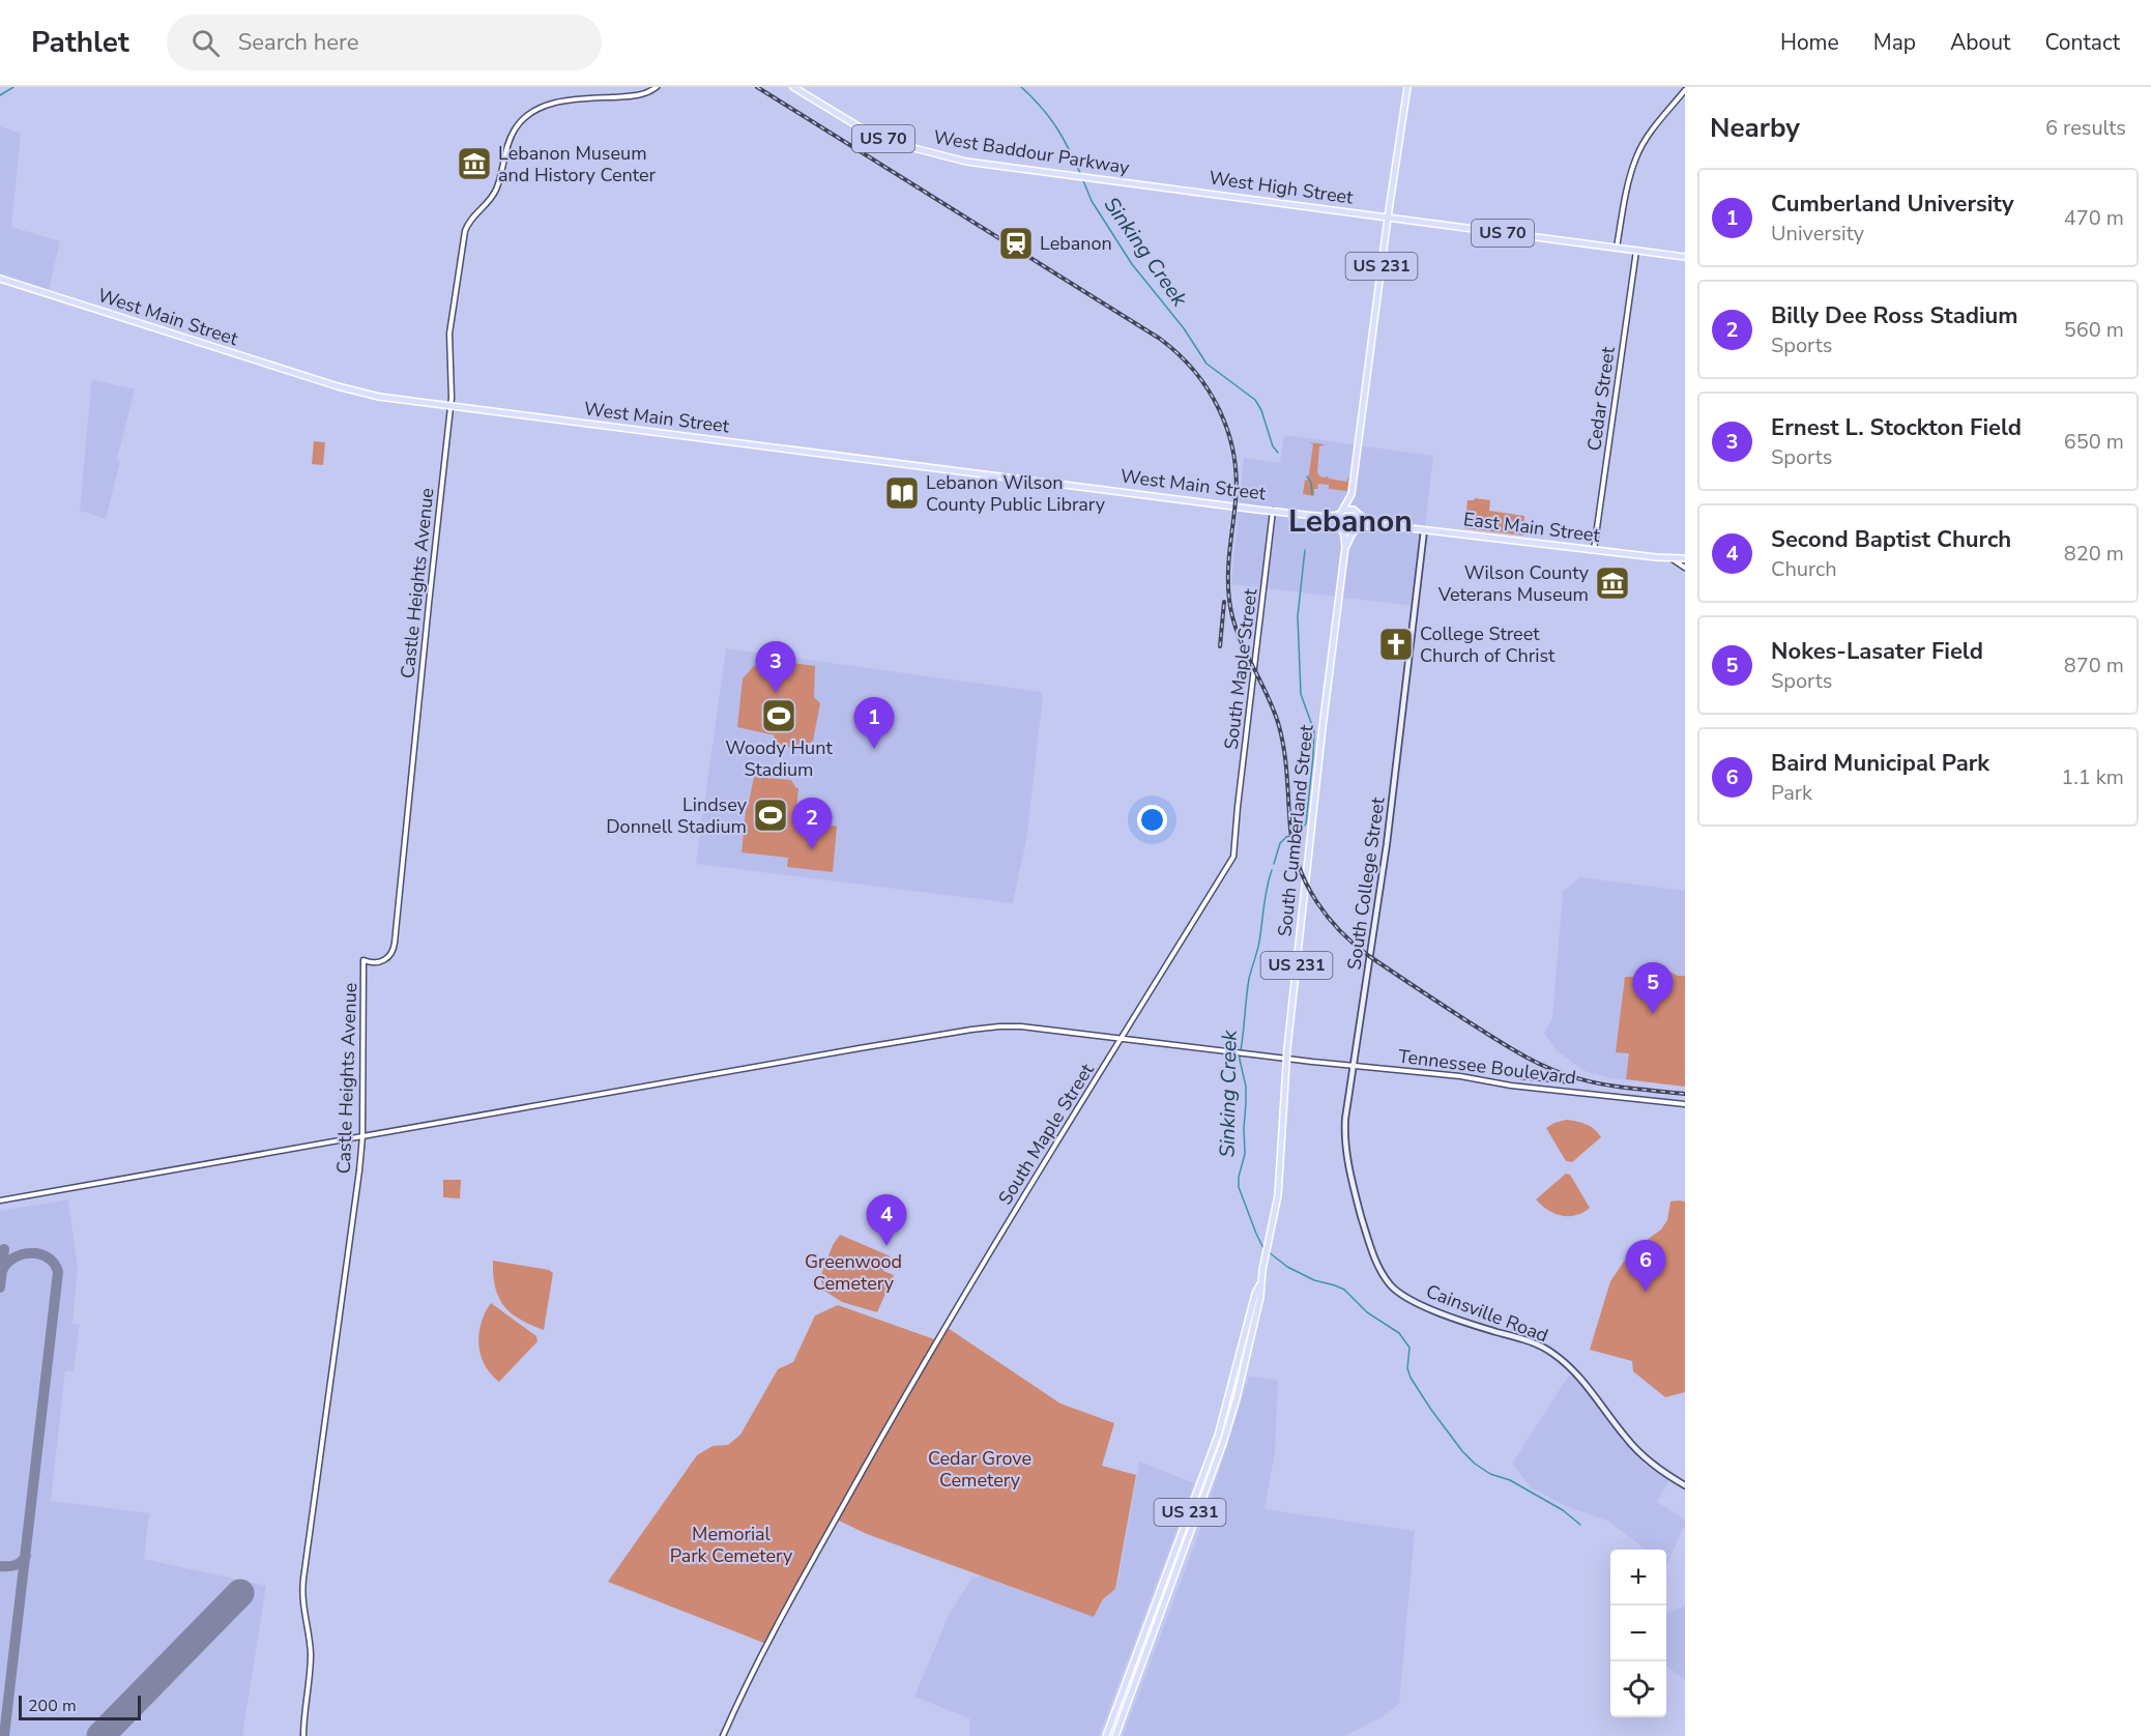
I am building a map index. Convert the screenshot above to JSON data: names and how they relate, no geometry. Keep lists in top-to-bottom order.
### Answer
{
  "streets": {
    "main road": [
      "US 70",
      "West Baddour Parkway",
      "West High Street",
      "US 231",
      "West Main Street",
      "East Main Street",
      "South Cumberland Street",
      "South College Street",
      "Cainsville Road"
    ],
    "street": [
      "Cedar Street",
      "Castle Heights Avenue",
      "South Maple Street",
      "Tennessee Boulevard"
    ]
  },
  "crossings": [
    ["US 70", "West High Street"],
    ["US 70", "US 231"],
    ["US 70", "Cedar Street"],
    ["West Baddour Parkway", "West High Street"],
    ["West High Street", "US 231"],
    ["US 231", "West Main Street"],
    ["US 231", "East Main Street"],
    ["US 231", "South Cumberland Street"],
    ["West Main Street", "East Main Street"],
    ["West Main Street", "Castle Heights Avenue"],
    ["West Main Street", "South Maple Street"],
    ["West Main Street", "South Cumberland Street"],
    ["Cedar Street", "East Main Street"],
    ["East Main Street", "South Cumberland Street"],
    ["East Main Street", "South College Street"],
    ["Castle Heights Avenue", "Tennessee Boulevard"],
    ["South Maple Street", "Tennessee Boulevard"],
    ["South Cumberland Street", "Tennessee Boulevard"],
    ["South College Street", "Tennessee Boulevard"],
    ["South College Street", "Cainsville Road"]
  ],
  "districts": ["Lebanon"],
  "water": ["Sinking Creek"],
  "parks": ["Greenwood Cemetery", "Cedar Grove Cemetery", "Memorial Park Cemetery"],
  "places": {
    "museum": ["Lebanon Museum and History Center", "Wilson County Veterans Museum"],
    "station": ["Lebanon"],
    "library": ["Lebanon Wilson County Public Library"],
    "church": ["College Street Church of Christ"],
    "sports": ["Woody Hunt Stadium", "Lindsey Donnell Stadium"]
  },
  "scale_bar": "200 m",
  "page": {
    "header": "Pathlet",
    "search": "Search here",
    "nav": [
      "Home",
      "Map",
      "About",
      "Contact"
    ],
    "heading": ["Nearby", "6 results"],
    "list": [
      {
        "mark": "1",
        "name": "Cumberland University",
        "note": "University",
        "value": "470 m"
      },
      {
        "mark": "2",
        "name": "Billy Dee Ross Stadium",
        "note": "Sports",
        "value": "560 m"
      },
      {
        "mark": "3",
        "name": "Ernest L. Stockton Field",
        "note": "Sports",
        "value": "650 m"
      },
      {
        "mark": "4",
        "name": "Second Baptist Church",
        "note": "Church",
        "value": "820 m"
      },
      {
        "mark": "5",
        "name": "Nokes-Lasater Field",
        "note": "Sports",
        "value": "870 m"
      },
      {
        "mark": "6",
        "name": "Baird Municipal Park",
        "note": "Park",
        "value": "1.1 km"
      }
    ],
    "pins": [
      "3",
      "1",
      "2",
      "5",
      "4",
      "6"
    ],
    "map_buttons": ["+", "−"],
    "scale": "200 m"
  }
}
